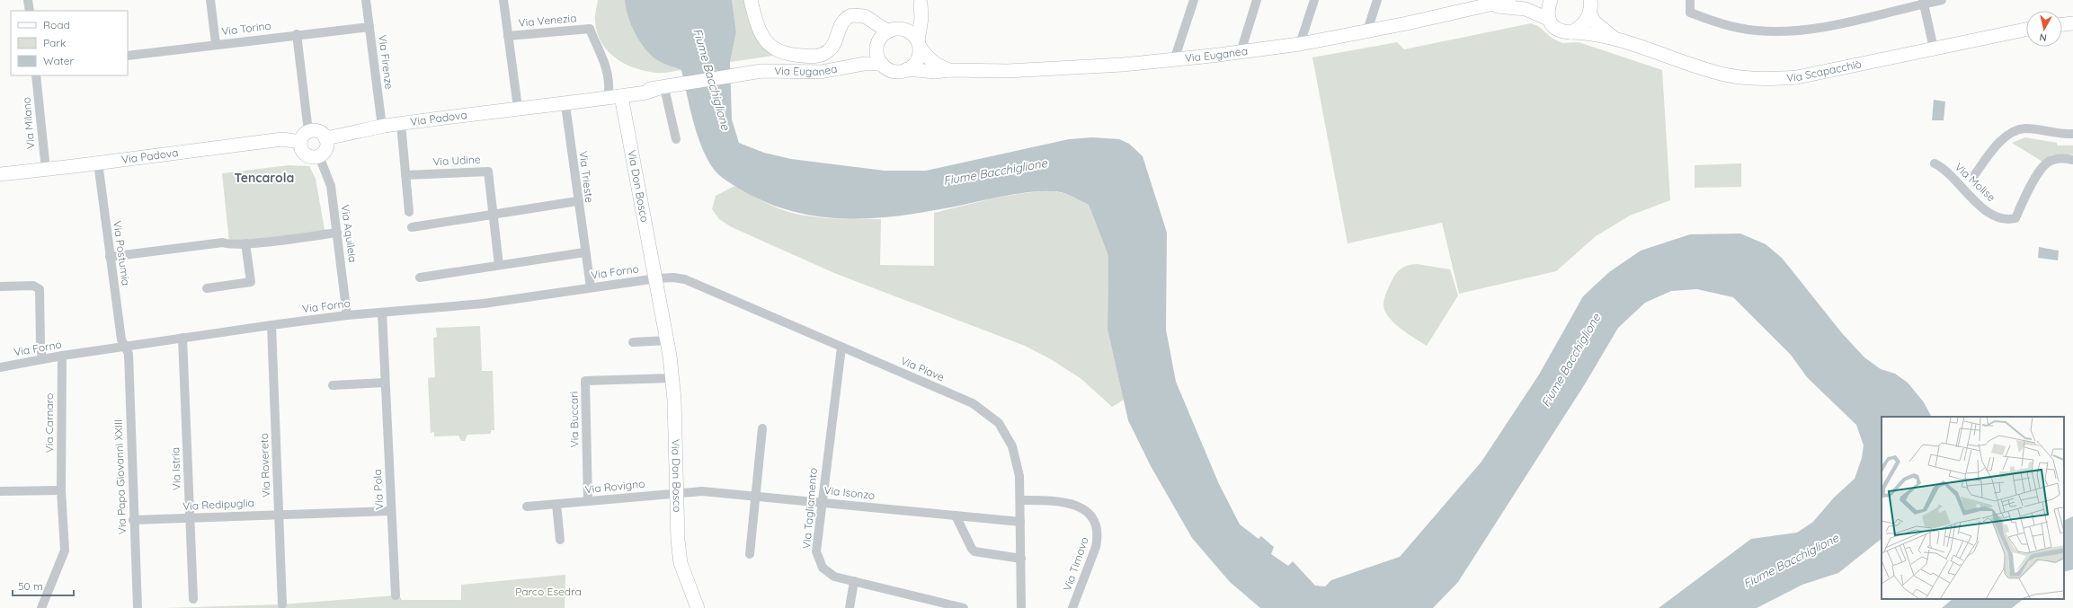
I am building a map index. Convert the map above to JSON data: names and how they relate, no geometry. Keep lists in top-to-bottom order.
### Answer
{
  "streets": {
    "street": [
      "Via Venezia",
      "Via Torino",
      "Via Euganea",
      "Via Firenze",
      "Via Scapacchiò",
      "Via Padova",
      "Via Milano",
      "Via Udine",
      "Via Trieste",
      "Via Molise",
      "Via Don Bosco",
      "Via Aquileia",
      "Via Postumia",
      "Via Forno",
      "Via Piave",
      "Via Buccari",
      "Via Carnaro",
      "Via Rovereto",
      "Via Istria",
      "Via Papa Giovanni XXIII",
      "Via Rovigno",
      "Via Pola",
      "Via Isonzo",
      "Via Redipuglia",
      "Via Tagliamento",
      "Via Timavo"
    ]
  },
  "crossings": [
    ["Via Venezia", "Via Padova"],
    ["Via Venezia", "Via Don Bosco"],
    ["Via Torino", "Via Firenze"],
    ["Via Euganea", "Via Scapacchiò"],
    ["Via Euganea", "Via Padova"],
    ["Via Firenze", "Via Padova"],
    ["Via Padova", "Via Milano"],
    ["Via Padova", "Via Trieste"],
    ["Via Padova", "Via Don Bosco"],
    ["Via Padova", "Via Aquileia"],
    ["Via Padova", "Via Postumia"],
    ["Via Trieste", "Via Forno"],
    ["Via Don Bosco", "Via Forno"],
    ["Via Don Bosco", "Via Piave"],
    ["Via Don Bosco", "Via Buccari"],
    ["Via Don Bosco", "Via Rovigno"],
    ["Via Don Bosco", "Via Isonzo"],
    ["Via Aquileia", "Via Forno"],
    ["Via Postumia", "Via Forno"],
    ["Via Postumia", "Via Papa Giovanni XXIII"],
    ["Via Forno", "Via Piave"],
    ["Via Forno", "Via Carnaro"],
    ["Via Forno", "Via Rovereto"],
    ["Via Forno", "Via Istria"],
    ["Via Forno", "Via Papa Giovanni XXIII"],
    ["Via Forno", "Via Pola"],
    ["Via Piave", "Via Isonzo"],
    ["Via Piave", "Via Tagliamento"],
    ["Via Piave", "Via Timavo"],
    ["Via Buccari", "Via Rovigno"],
    ["Via Rovereto", "Via Redipuglia"],
    ["Via Istria", "Via Redipuglia"],
    ["Via Papa Giovanni XXIII", "Via Redipuglia"],
    ["Via Rovigno", "Via Isonzo"],
    ["Via Pola", "Via Redipuglia"],
    ["Via Isonzo", "Via Tagliamento"]
  ],
  "districts": ["Tencarola"],
  "water": ["Fiume Bacchiglione"],
  "parks": ["Parco Esedra"],
  "legend": ["Road", "Park", "Water"],
  "scale_bar": "50 m",
  "north": "bottom"
}
